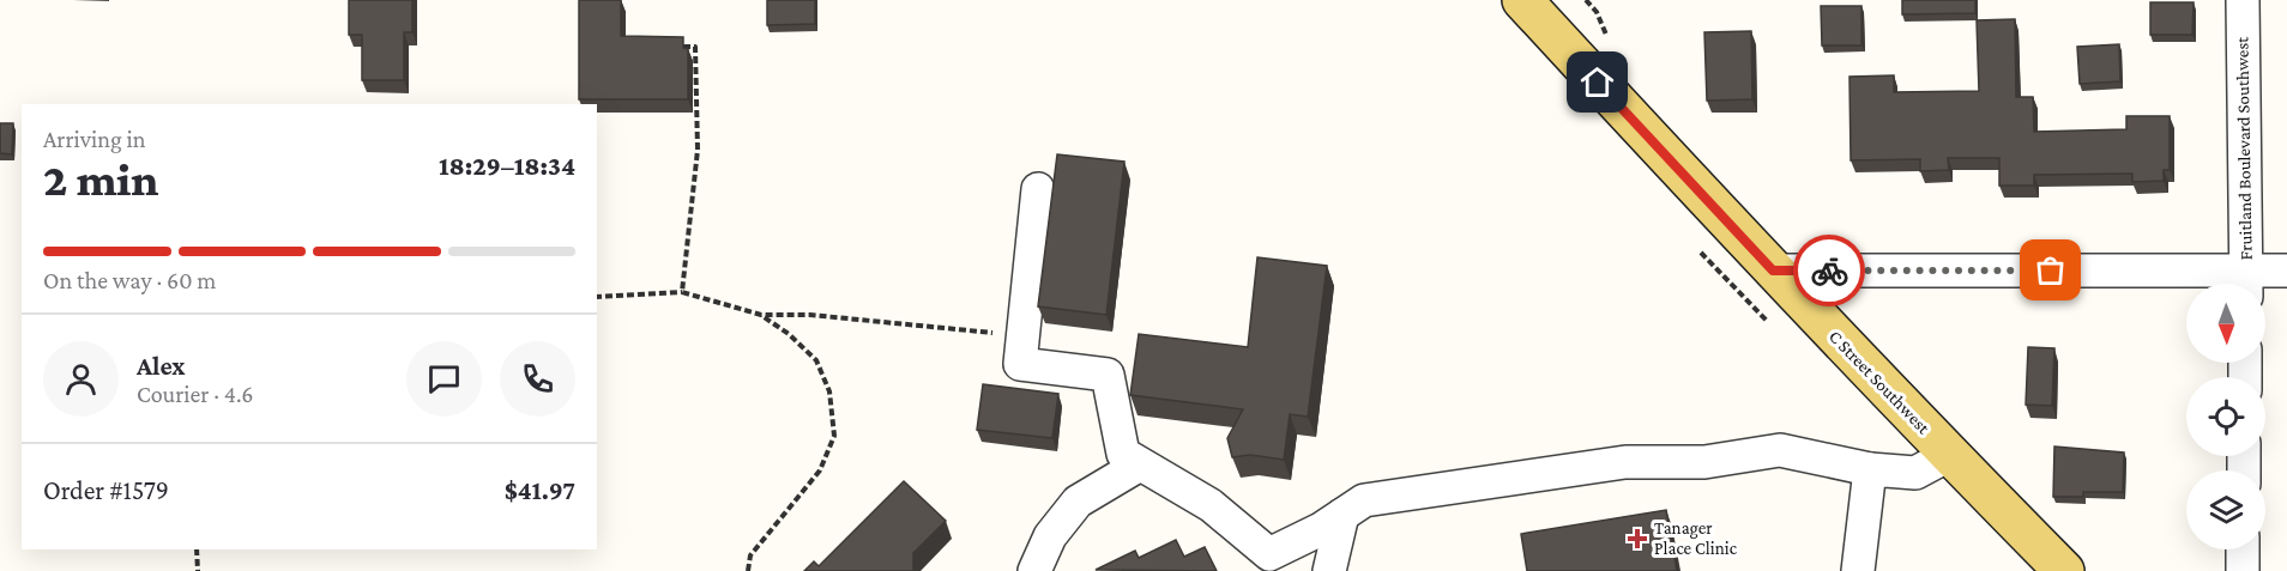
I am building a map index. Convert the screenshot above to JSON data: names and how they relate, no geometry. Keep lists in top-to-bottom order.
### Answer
{
  "streets": {
    "main road": ["C Street Southwest"],
    "street": ["Fruitland Boulevard Southwest"]
  },
  "places": {
    "health": ["Tanager Place Clinic"]
  },
  "north": "bottom",
  "page": {
    "heading": ["2 min", "Arriving in", "18:29–18:34"],
    "panel": [
      "Alex",
      "Courier · 4.6",
      "Order #1579",
      "$41.97"
    ],
    "bar": "On the way · 60 m"
  }
}
